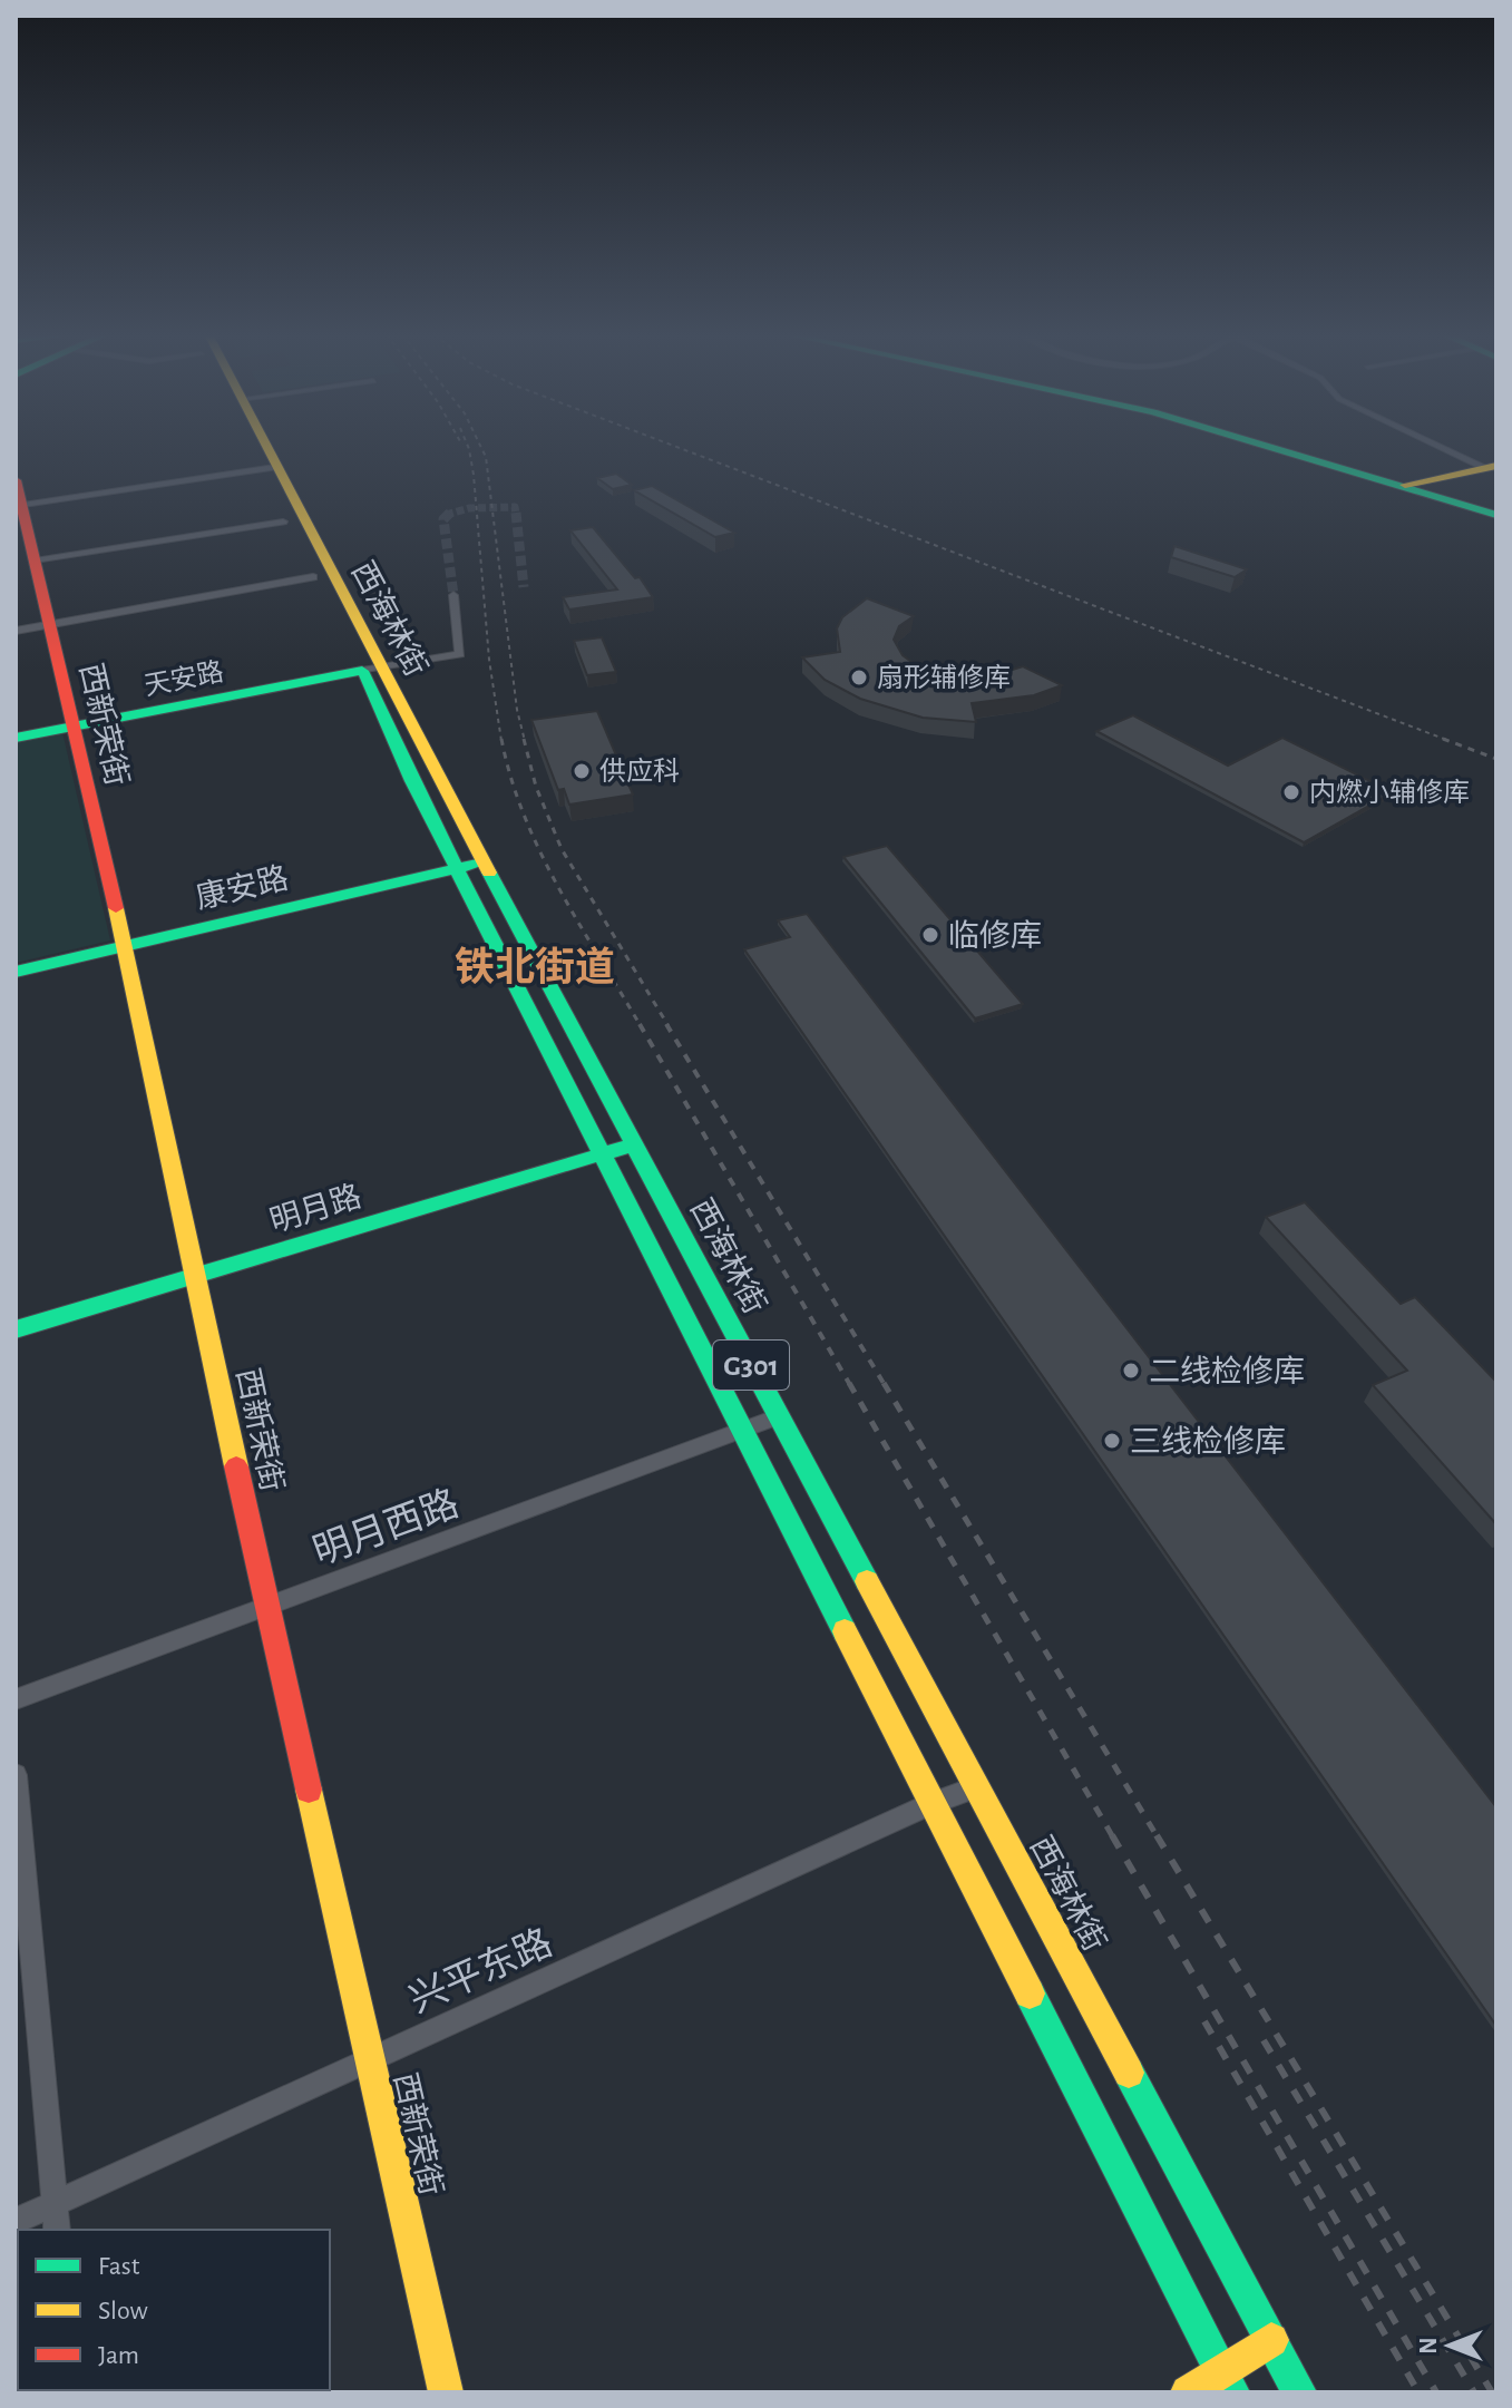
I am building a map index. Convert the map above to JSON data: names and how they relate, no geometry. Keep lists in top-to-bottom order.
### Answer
{
  "streets": {
    "main road": [
      "西海林街",
      "天安路",
      "西新荣街",
      "康安路",
      "明月路",
      "G301"
    ],
    "street": ["明月西路", "兴平东路"]
  },
  "crossings": [
    ["西海林街", "天安路"],
    ["西海林街", "康安路"],
    ["西海林街", "明月路"],
    ["西海林街", "明月西路"],
    ["西海林街", "兴平东路"],
    ["天安路", "西新荣街"],
    ["西新荣街", "康安路"],
    ["西新荣街", "明月路"],
    ["西新荣街", "明月西路"],
    ["西新荣街", "兴平东路"]
  ],
  "districts": ["铁北街道"],
  "places": [
    "扇形辅修库",
    "供应科",
    "内燃小辅修库",
    "临修库",
    "二线检修库",
    "三线检修库"
  ],
  "legend": ["Fast", "Slow", "Jam"],
  "north": "left"
}
